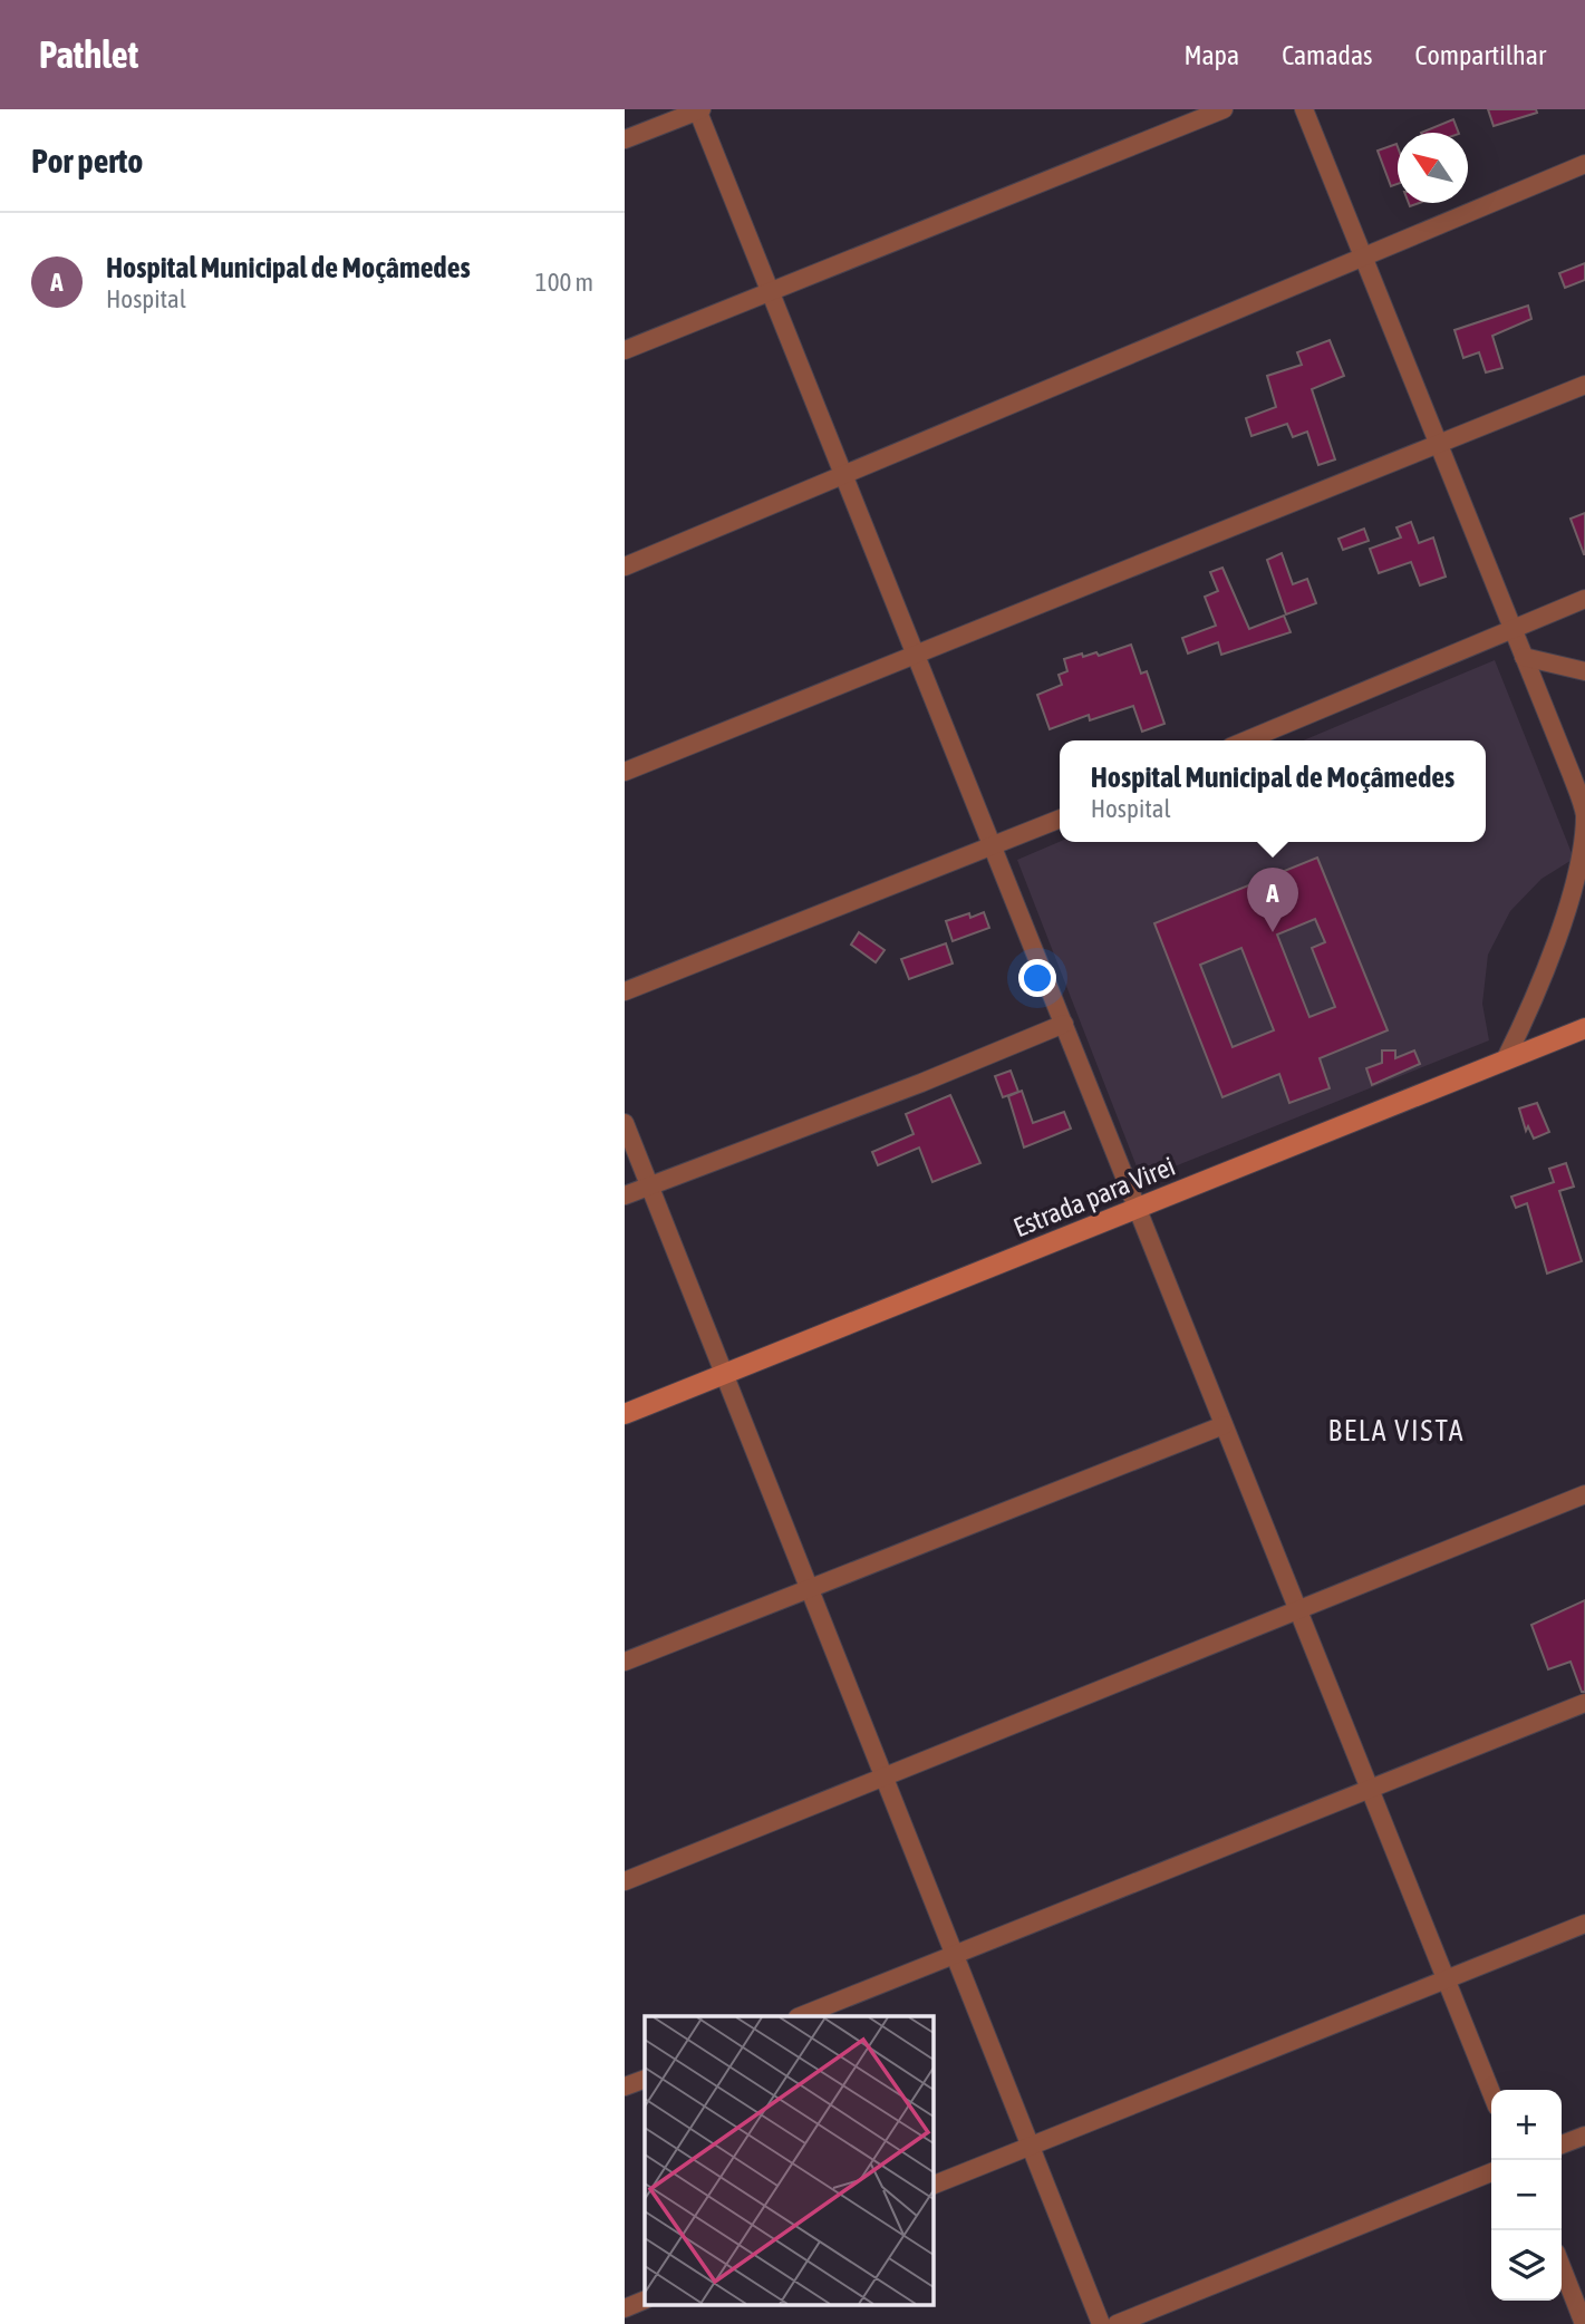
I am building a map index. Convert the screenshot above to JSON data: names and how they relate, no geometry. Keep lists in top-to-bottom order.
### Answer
{
  "streets": {
    "street": ["Estrada para Virei"]
  },
  "districts": ["BELA VISTA"],
  "north": "top left",
  "page": {
    "header": "Pathlet",
    "nav": ["Mapa", "Camadas", "Compartilhar"],
    "heading": "Por perto",
    "list": [
      {
        "mark": "A",
        "name": "Hospital Municipal de Moçâmedes",
        "note": "Hospital",
        "value": "100 m"
      }
    ],
    "popup": ["Hospital Municipal de Moçâmedes", "Hospital"],
    "pins": "A",
    "map_buttons": ["+", "−"]
  }
}
